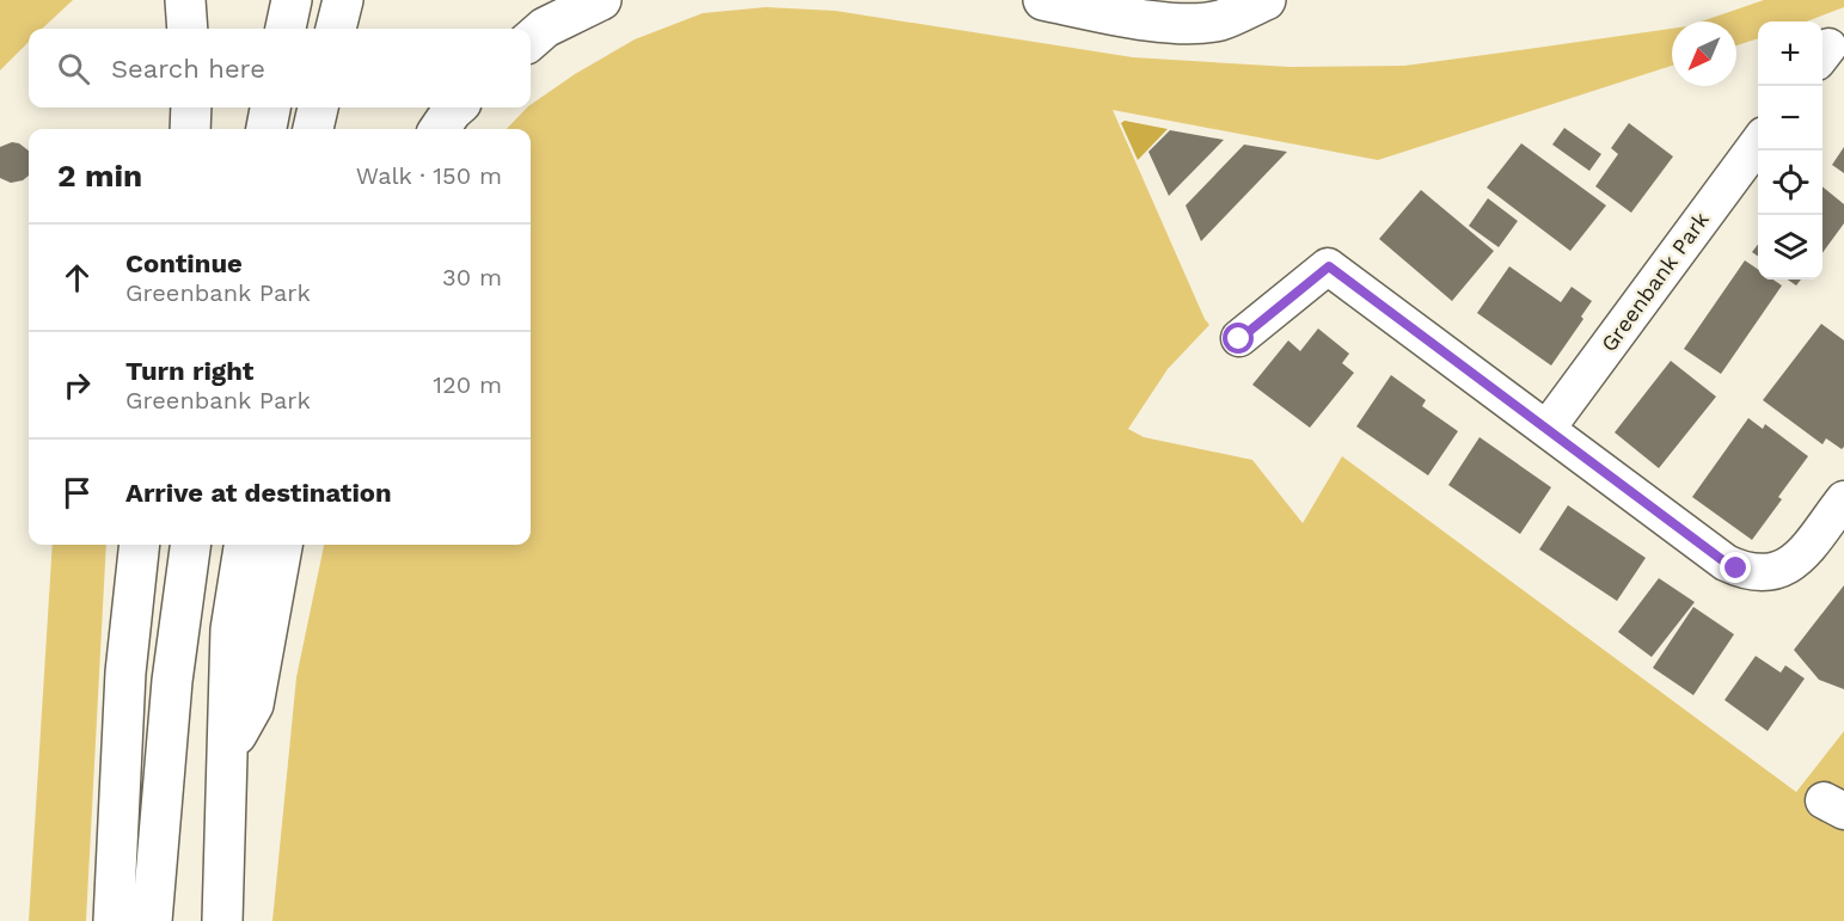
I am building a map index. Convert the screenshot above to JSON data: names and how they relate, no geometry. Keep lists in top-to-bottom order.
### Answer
{
  "streets": {
    "street": ["Greenbank Park"]
  },
  "north": "bottom left",
  "page": {
    "map_buttons": ["+", "−"],
    "search": "Search here",
    "heading": ["2 min", "Walk · 150 m"],
    "list": [
      ["Continue", "Greenbank Park", "30 m"],
      ["Turn right", "Greenbank Park", "120 m"],
      "Arrive at destination"
    ]
  }
}
